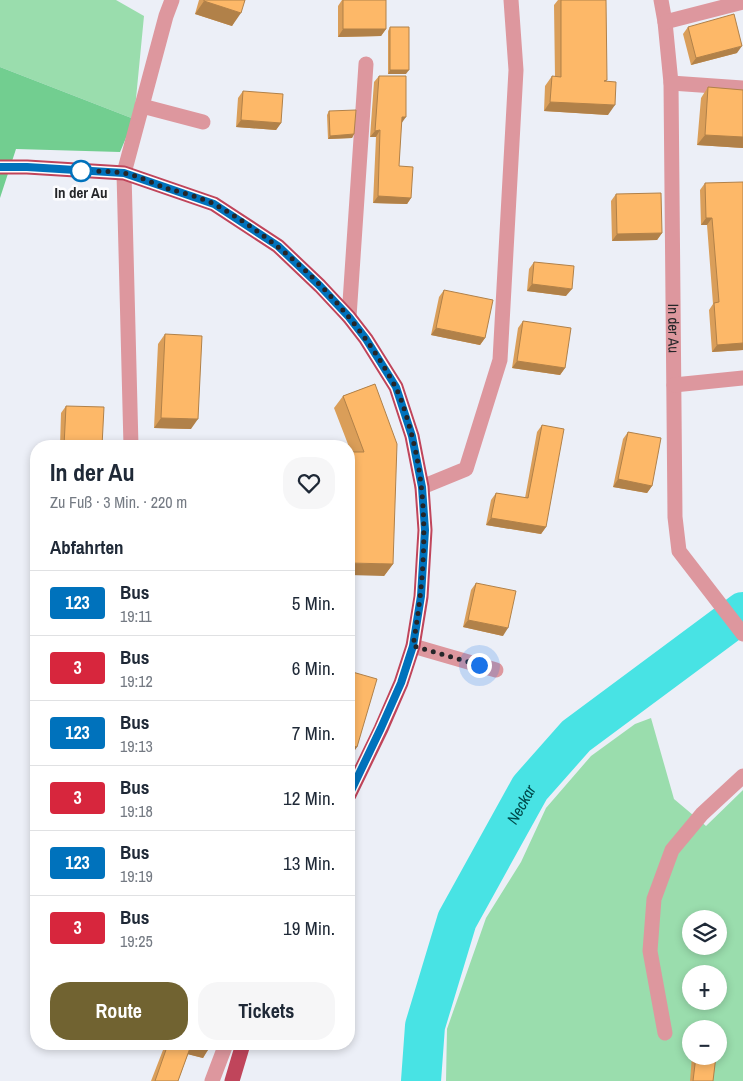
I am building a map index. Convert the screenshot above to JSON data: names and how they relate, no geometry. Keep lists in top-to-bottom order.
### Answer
{
  "streets": {
    "street": ["In der Au"]
  },
  "water": ["Neckar"],
  "places": ["In der Au"],
  "lines": ["bus line 123"],
  "page": {
    "heading": [
      ["In der Au", "Zu Fuß · 3 Min. · 220 m"],
      "Abfahrten"
    ],
    "list": [
      {
        "mark": "123",
        "name": "Bus",
        "note": "19:11",
        "value": "5 Min."
      },
      {
        "mark": "3",
        "name": "Bus",
        "note": "19:12",
        "value": "6 Min."
      },
      {
        "mark": "123",
        "name": "Bus",
        "note": "19:13",
        "value": "7 Min."
      },
      {
        "mark": "3",
        "name": "Bus",
        "note": "19:18",
        "value": "12 Min."
      },
      {
        "mark": "123",
        "name": "Bus",
        "note": "19:19",
        "value": "13 Min."
      },
      {
        "mark": "3",
        "name": "Bus",
        "note": "19:25",
        "value": "19 Min."
      }
    ],
    "map_buttons": ["+", "−"],
    "buttons": ["Route", "Tickets"]
  }
}
